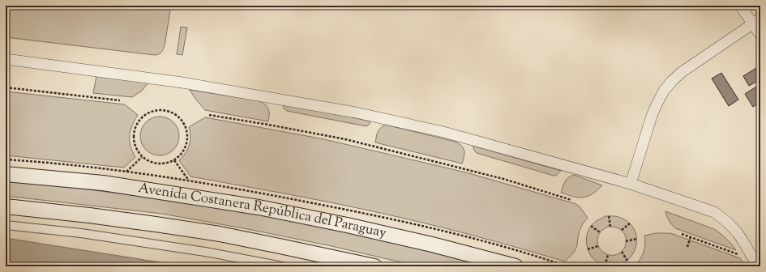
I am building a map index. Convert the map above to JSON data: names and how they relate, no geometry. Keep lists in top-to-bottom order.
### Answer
{
  "streets": {
    "main road": ["Avenida Costanera República del Paraguay"]
  }
}
